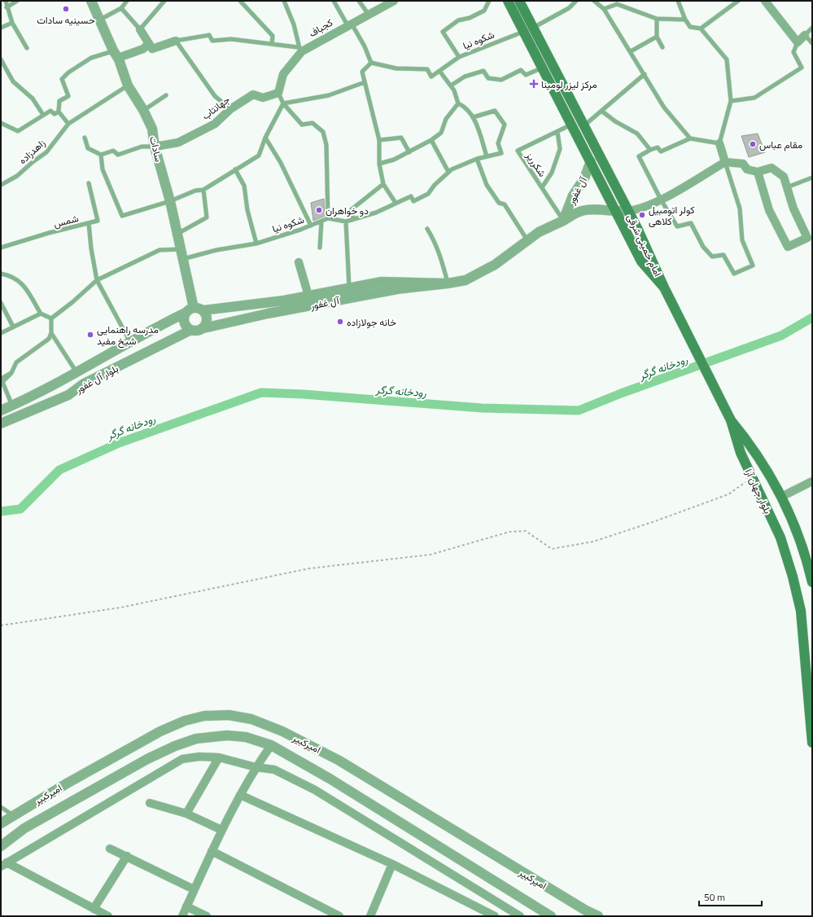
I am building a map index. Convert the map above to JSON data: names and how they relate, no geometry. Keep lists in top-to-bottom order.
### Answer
{
  "streets": {
    "main road": ["امام خمینی شرقی", "بلوار جهان آرا"],
    "street": [
      "کجباف",
      "جهانتاب",
      "سادات",
      "آل غفور",
      "بلوار آل غفور",
      "امیرکبیر"
    ],
    "lane": [
      "شکوه نیا",
      "زاهدزاده",
      "شکرریز",
      "شمس"
    ]
  },
  "crossings": [
    ["کجباف", "جهانتاب"],
    ["شکوه نیا", "سادات"],
    ["شکوه نیا", "امام خمینی شرقی"],
    ["جهانتاب", "سادات"],
    ["سادات", "زاهدزاده"],
    ["سادات", "آل غفور"],
    ["سادات", "بلوار آل غفور"],
    ["شکرریز", "آل غفور"],
    ["آل غفور", "امام خمینی شرقی"],
    ["آل غفور", "بلوار آل غفور"]
  ],
  "water": ["رودخانه گرگر"],
  "places": {
    "other": [
      "حسینیه سادات",
      "مقام عباس",
      "دو خواهران",
      "کولر اتومبیل کلاهی",
      "خانه جولازاده",
      "مدرسه راهنمایی شیخ مفید"
    ],
    "health": ["مرکز لیزر لومینا"]
  },
  "scale_bar": "50 m"
}
